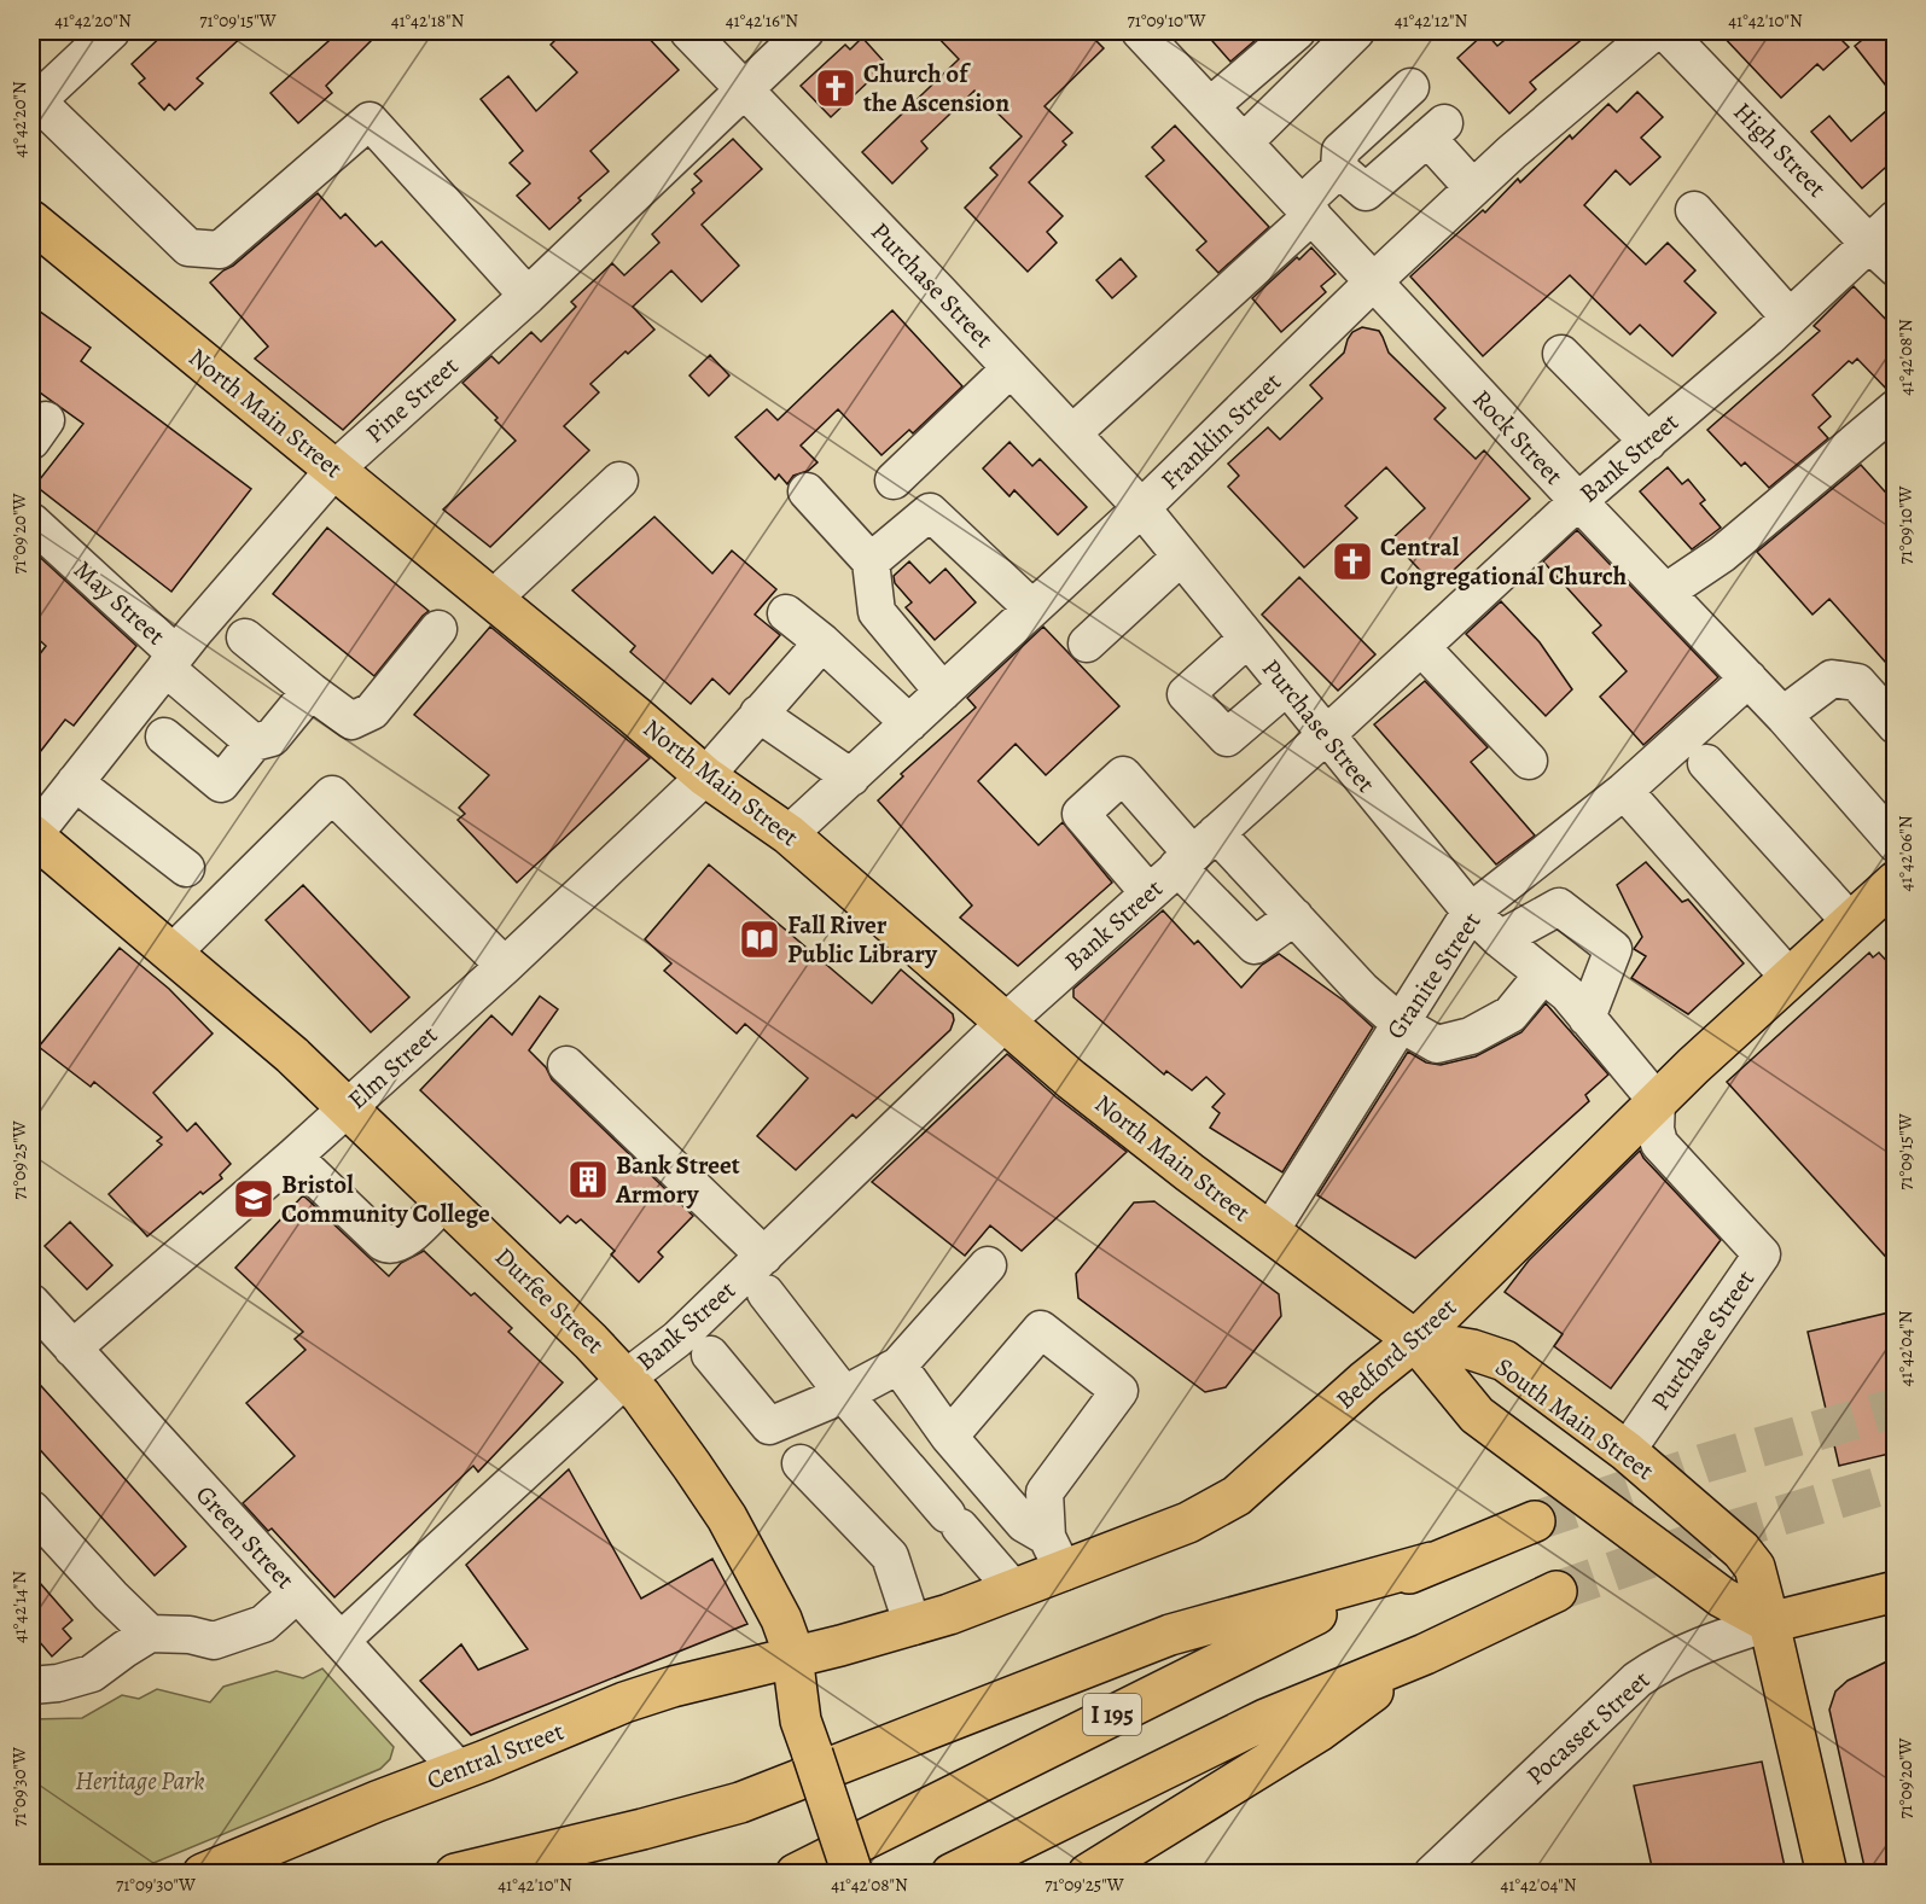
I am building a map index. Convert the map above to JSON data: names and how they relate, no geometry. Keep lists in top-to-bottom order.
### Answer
{
  "streets": {
    "main road": [
      "North Main Street",
      "Durfee Street",
      "Bedford Street",
      "South Main Street",
      "I 195",
      "Central Street"
    ],
    "street": [
      "High Street",
      "Purchase Street",
      "Pine Street",
      "Franklin Street",
      "Rock Street",
      "Bank Street",
      "May Street",
      "Granite Street",
      "Elm Street",
      "Green Street",
      "Pocasset Street"
    ]
  },
  "crossings": [
    ["High Street", "Bank Street"],
    ["Purchase Street", "Pine Street"],
    ["Purchase Street", "Franklin Street"],
    ["Purchase Street", "Bank Street"],
    ["Purchase Street", "Granite Street"],
    ["Purchase Street", "Bedford Street"],
    ["Purchase Street", "South Main Street"],
    ["Pine Street", "North Main Street"],
    ["Pine Street", "May Street"],
    ["Pine Street", "Durfee Street"],
    ["North Main Street", "Franklin Street"],
    ["North Main Street", "Bank Street"],
    ["North Main Street", "Granite Street"],
    ["North Main Street", "Elm Street"],
    ["North Main Street", "Bedford Street"],
    ["North Main Street", "South Main Street"],
    ["Franklin Street", "Rock Street"],
    ["Rock Street", "Bank Street"],
    ["Rock Street", "Granite Street"],
    ["Bank Street", "Durfee Street"],
    ["Bank Street", "Green Street"],
    ["Elm Street", "Durfee Street"],
    ["Elm Street", "Green Street"],
    ["Durfee Street", "Bedford Street"],
    ["Durfee Street", "Central Street"],
    ["Bedford Street", "South Main Street"],
    ["Bedford Street", "Central Street"],
    ["South Main Street", "Pocasset Street"],
    ["Green Street", "Central Street"]
  ],
  "parks": ["Heritage Park"],
  "places": {
    "church": ["Church of the Ascension", "Central Congregational Church"],
    "library": ["Fall River Public Library"],
    "building": ["Bank Street Armory"],
    "school or university": ["Bristol Community College"]
  },
  "coordinates": [
    "41°42'20\"N",
    "71°09'15\"W",
    "41°42'18\"N",
    "41°42'16\"N",
    "71°09'10\"W",
    "41°42'12\"N",
    "41°42'10\"N",
    "41°42'08\"N",
    "71°09'20\"W",
    "41°42'06\"N",
    "71°09'25\"W",
    "41°42'04\"N",
    "41°42'14\"N",
    "71°09'30\"W"
  ]
}
